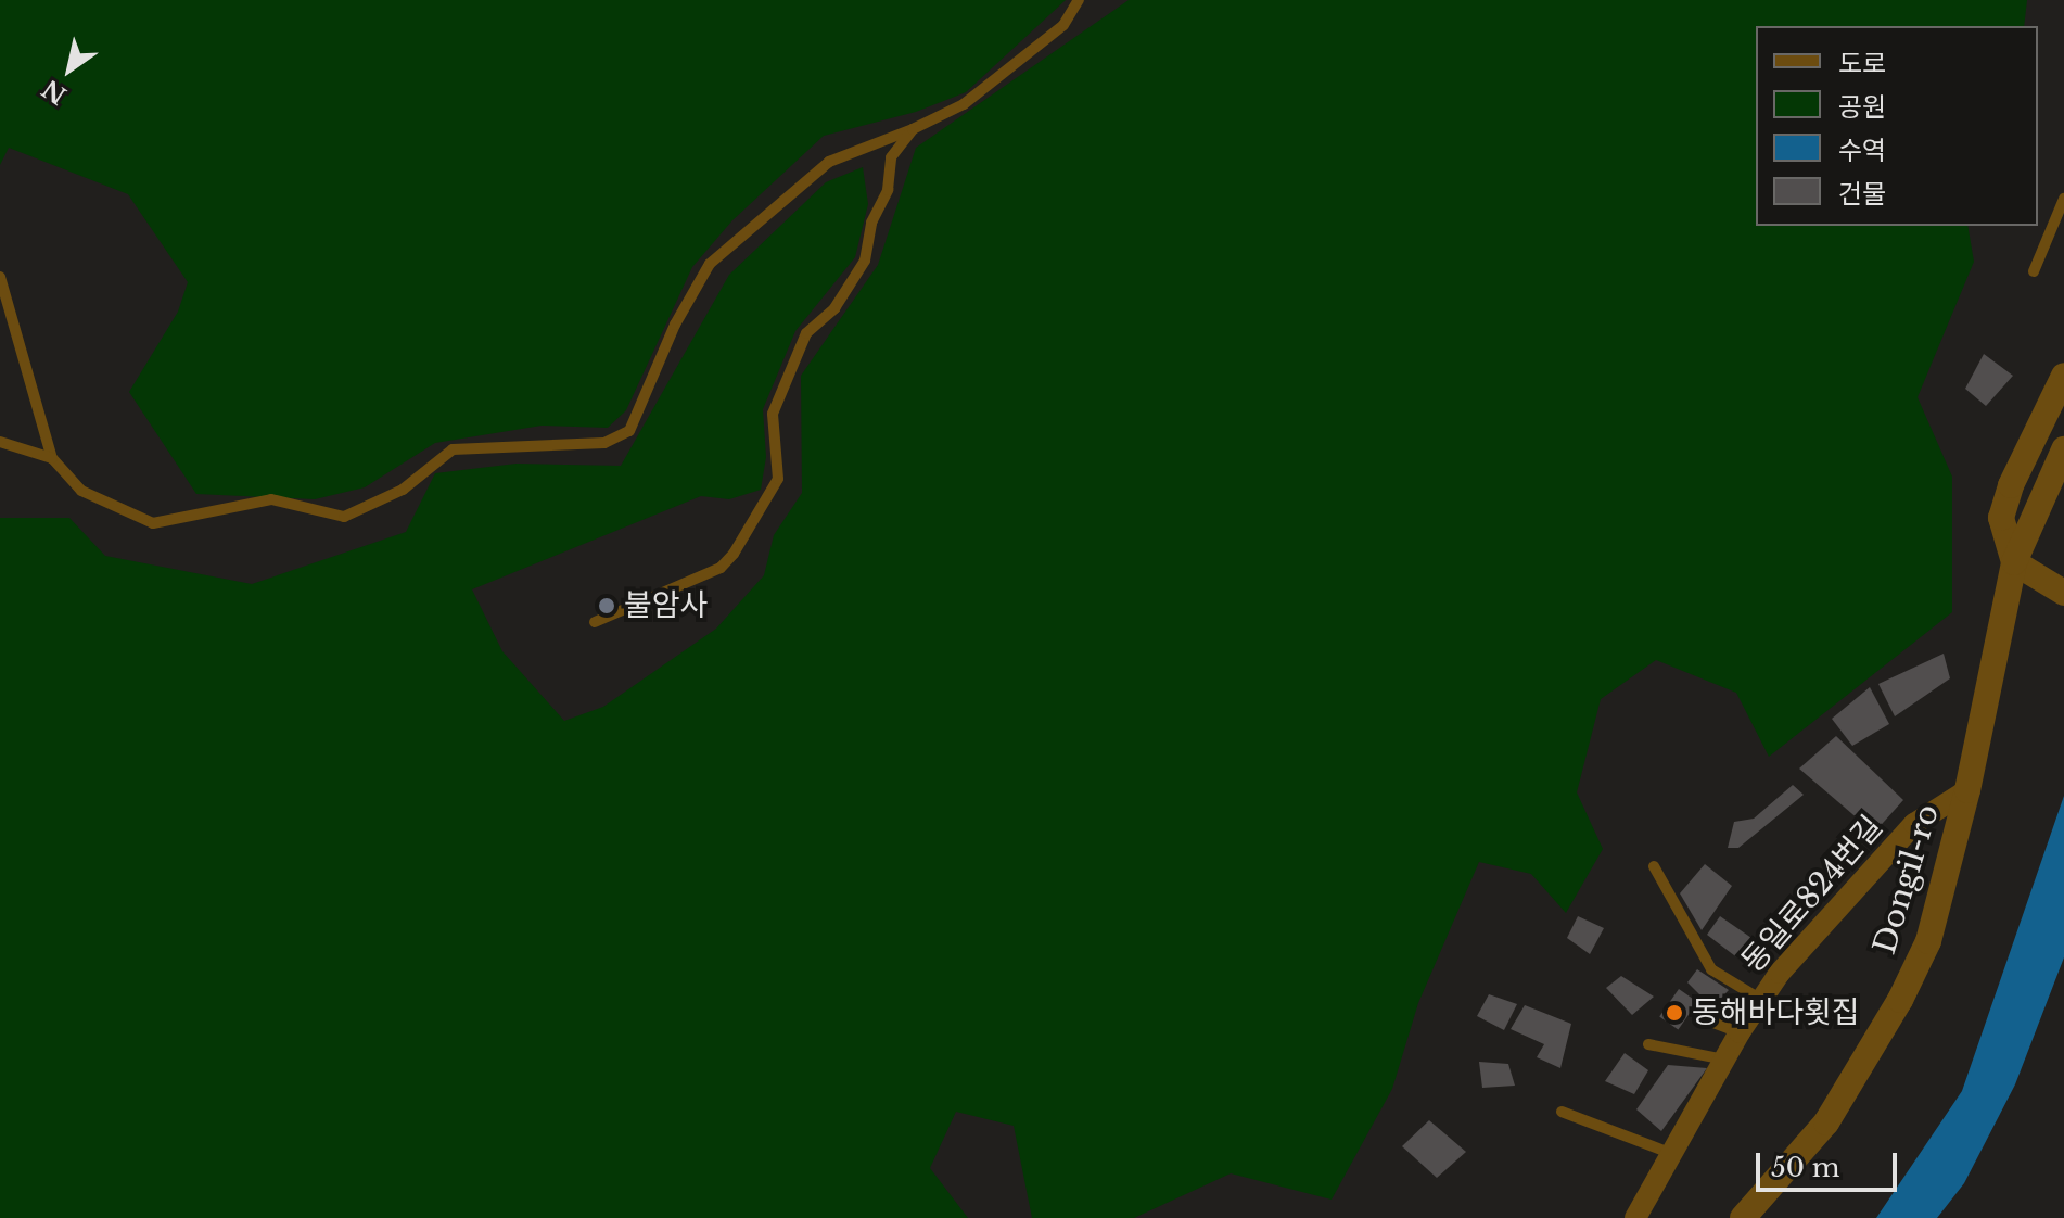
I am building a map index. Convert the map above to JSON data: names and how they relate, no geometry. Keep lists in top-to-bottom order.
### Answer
{
  "streets": {
    "street": ["Dongil-ro", "동일로824번길"]
  },
  "crossings": [
    ["Dongil-ro", "동일로824번길"]
  ],
  "places": ["불암사", "동해바다횟집"],
  "legend": [
    "도로",
    "공원",
    "수역",
    "건물"
  ],
  "scale_bar": "50 m",
  "north": "bottom left"
}
